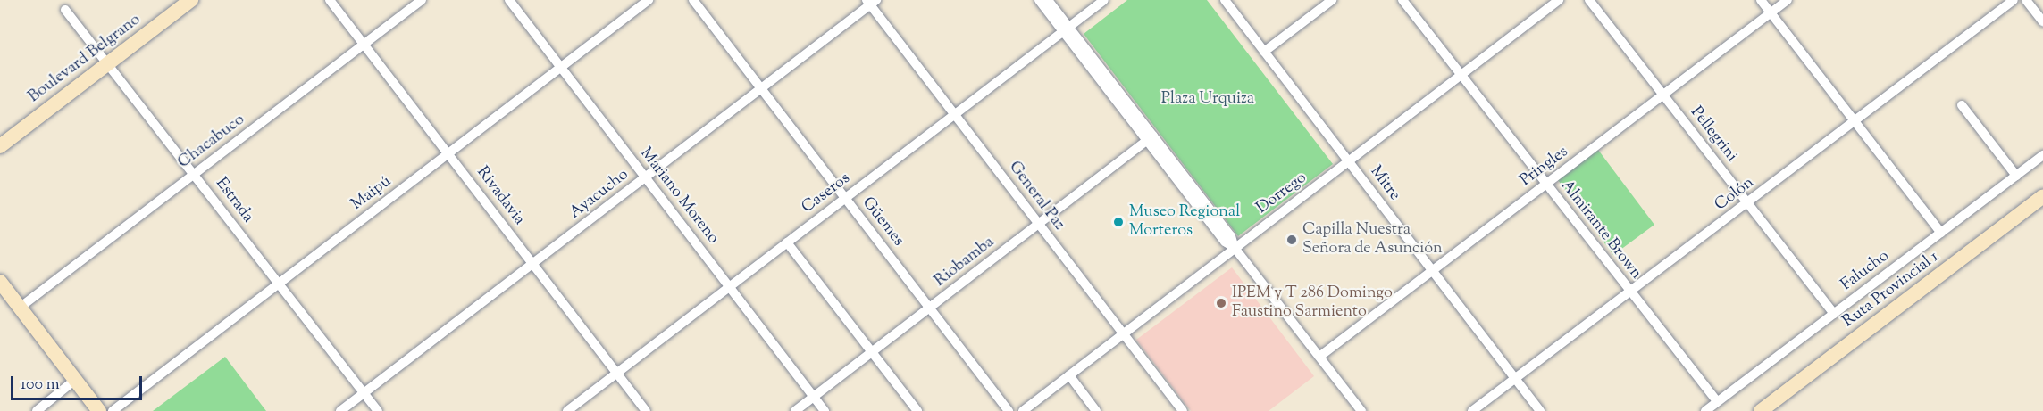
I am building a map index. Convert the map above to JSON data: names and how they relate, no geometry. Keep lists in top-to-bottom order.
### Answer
{
  "streets": {
    "street": [
      "Boulevard Belgrano",
      "Pellegrini",
      "Chacabuco",
      "Pringles",
      "Mitre",
      "Maipú",
      "Caseros",
      "Dorrego",
      "Ayacucho",
      "Colón",
      "Rivadavia",
      "Mariano Moreno",
      "General Paz",
      "Estrada",
      "Güemes",
      "Almirante Brown",
      "Riobamba",
      "Falucho",
      "Ruta Provincial 1"
    ]
  },
  "crossings": [
    ["Boulevard Belgrano", "Estrada"],
    ["Pellegrini", "Pringles"],
    ["Pellegrini", "Colón"],
    ["Pellegrini", "Falucho"],
    ["Chacabuco", "Rivadavia"],
    ["Chacabuco", "Estrada"],
    ["Pringles", "Mitre"],
    ["Pringles", "Almirante Brown"],
    ["Mitre", "Dorrego"],
    ["Mitre", "Colón"],
    ["Maipú", "Rivadavia"],
    ["Maipú", "Mariano Moreno"],
    ["Maipú", "Estrada"],
    ["Caseros", "Rivadavia"],
    ["Caseros", "Mariano Moreno"],
    ["Caseros", "General Paz"],
    ["Caseros", "Güemes"],
    ["Dorrego", "General Paz"],
    ["Dorrego", "Almirante Brown"],
    ["Ayacucho", "Rivadavia"],
    ["Ayacucho", "Mariano Moreno"],
    ["Ayacucho", "General Paz"],
    ["Ayacucho", "Estrada"],
    ["Ayacucho", "Güemes"],
    ["Colón", "Almirante Brown"],
    ["Mariano Moreno", "Riobamba"],
    ["General Paz", "Riobamba"],
    ["Güemes", "Riobamba"],
    ["Almirante Brown", "Falucho"]
  ],
  "parks": ["Plaza Urquiza"],
  "places": ["Museo Regional Morteros", "Capilla Nuestra Señora de Asunción", "IPEM y T 286 Domingo Faustino Sarmiento"],
  "scale_bar": "100 m"
}
